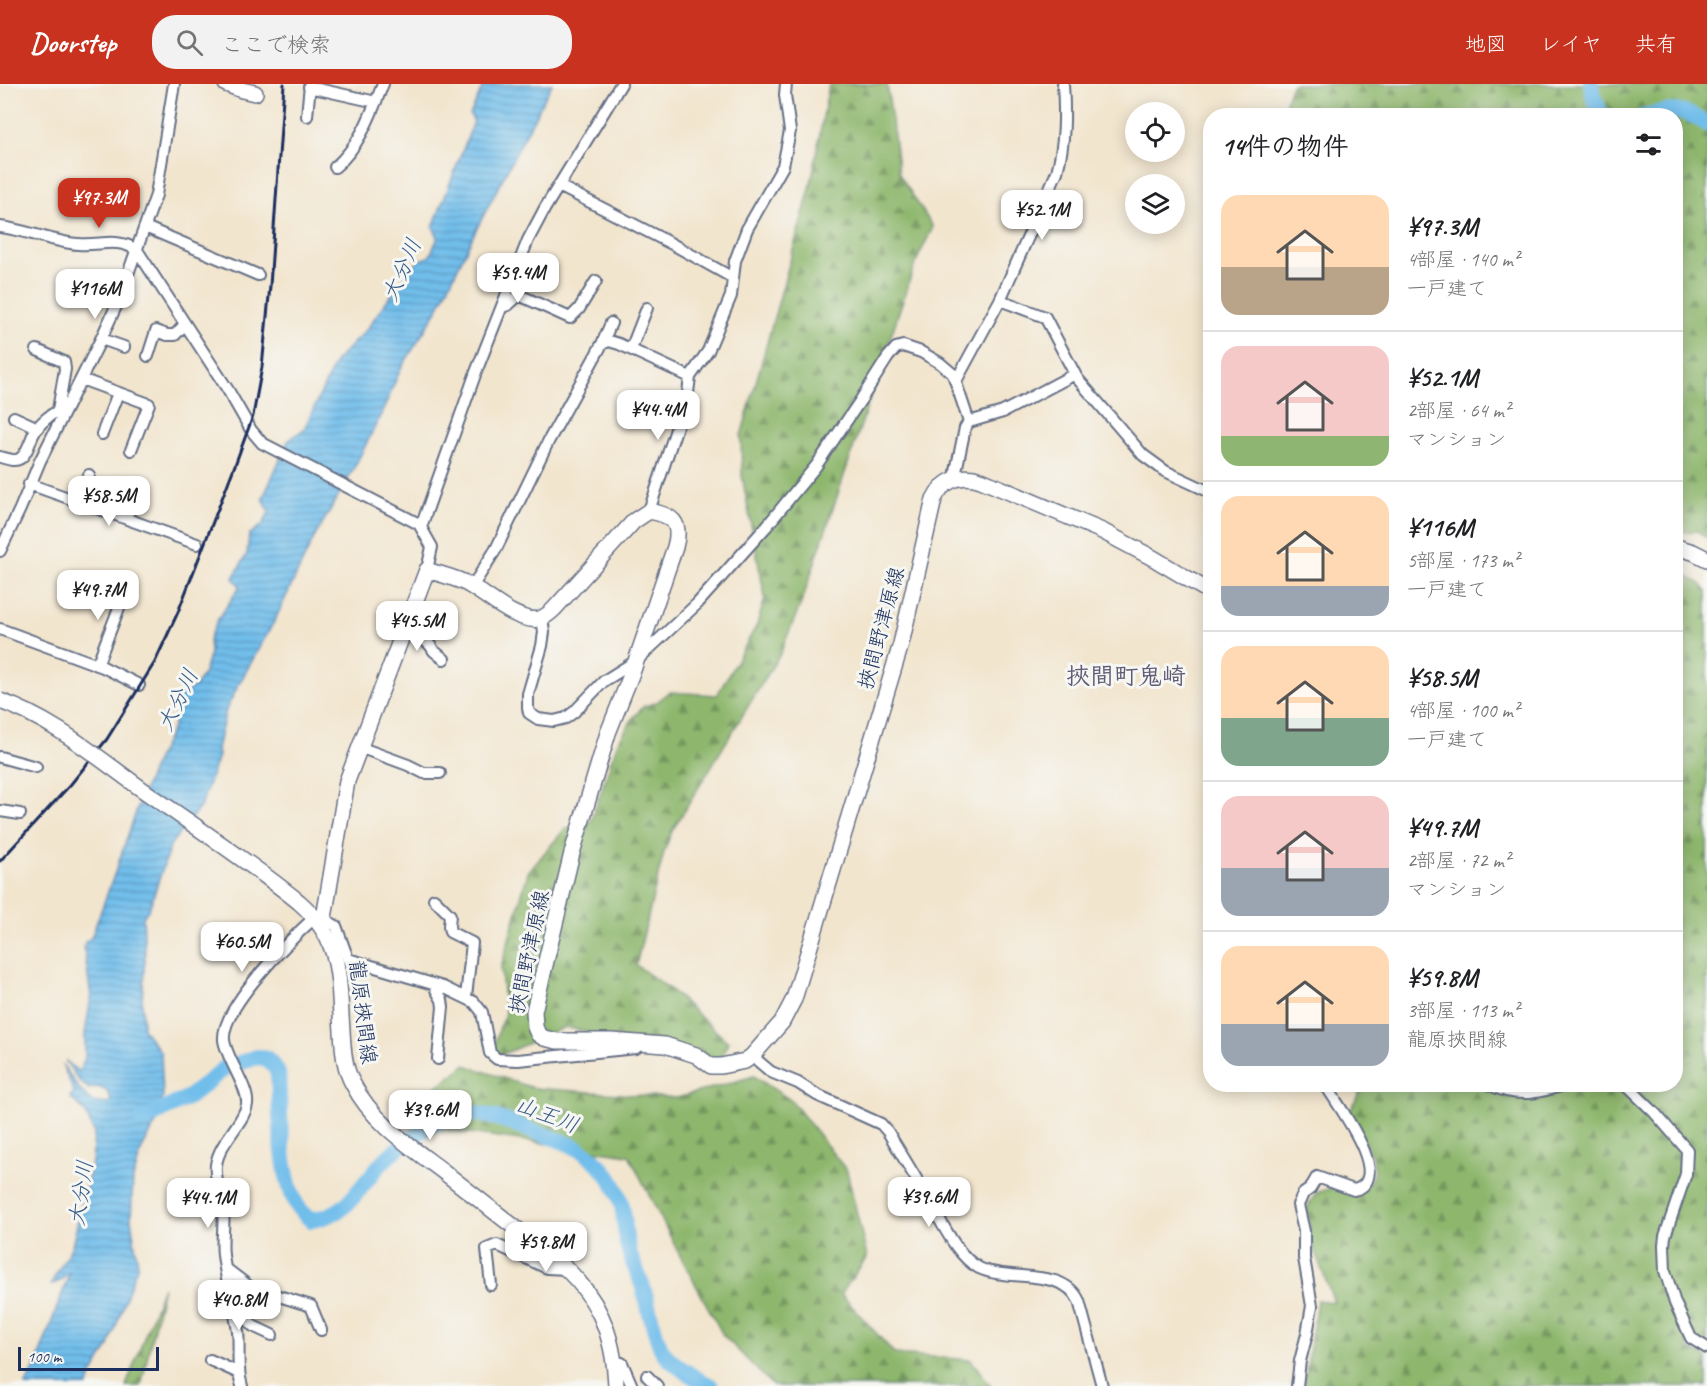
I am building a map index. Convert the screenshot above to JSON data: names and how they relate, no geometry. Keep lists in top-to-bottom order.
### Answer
{
  "streets": {
    "main road": ["挾間野津原線", "龍原挾間線"]
  },
  "districts": ["挾間町鬼崎"],
  "water": ["大分川", "山王川"],
  "scale_bar": "100 m",
  "page": {
    "header": "Doorstep",
    "search": "ここで検索",
    "nav": ["地図", "レイヤ", "共有"],
    "heading": "14件の物件",
    "price": [
      "¥97.3M",
      "¥52.1M",
      "¥59.4M",
      "¥116M",
      "¥44.4M",
      "¥58.5M",
      "¥49.7M",
      "¥45.5M",
      "¥60.5M",
      "¥39.6M",
      "¥39.6M",
      "¥44.1M",
      "¥59.8M",
      "¥40.8M"
    ],
    "list": [
      {
        "name": "¥97.3M",
        "note": "4部屋 · 140 m² · 一戸建て"
      },
      {
        "name": "¥52.1M",
        "note": "2部屋 · 64 m² · マンション"
      },
      {
        "name": "¥116M",
        "note": "5部屋 · 173 m² · 一戸建て"
      },
      {
        "name": "¥58.5M",
        "note": "4部屋 · 100 m² · 一戸建て"
      },
      {
        "name": "¥49.7M",
        "note": "2部屋 · 72 m² · マンション"
      },
      {
        "name": "¥59.8M",
        "note": "3部屋 · 113 m² · 龍原挾間線"
      }
    ],
    "scale": "100 m"
  }
}
